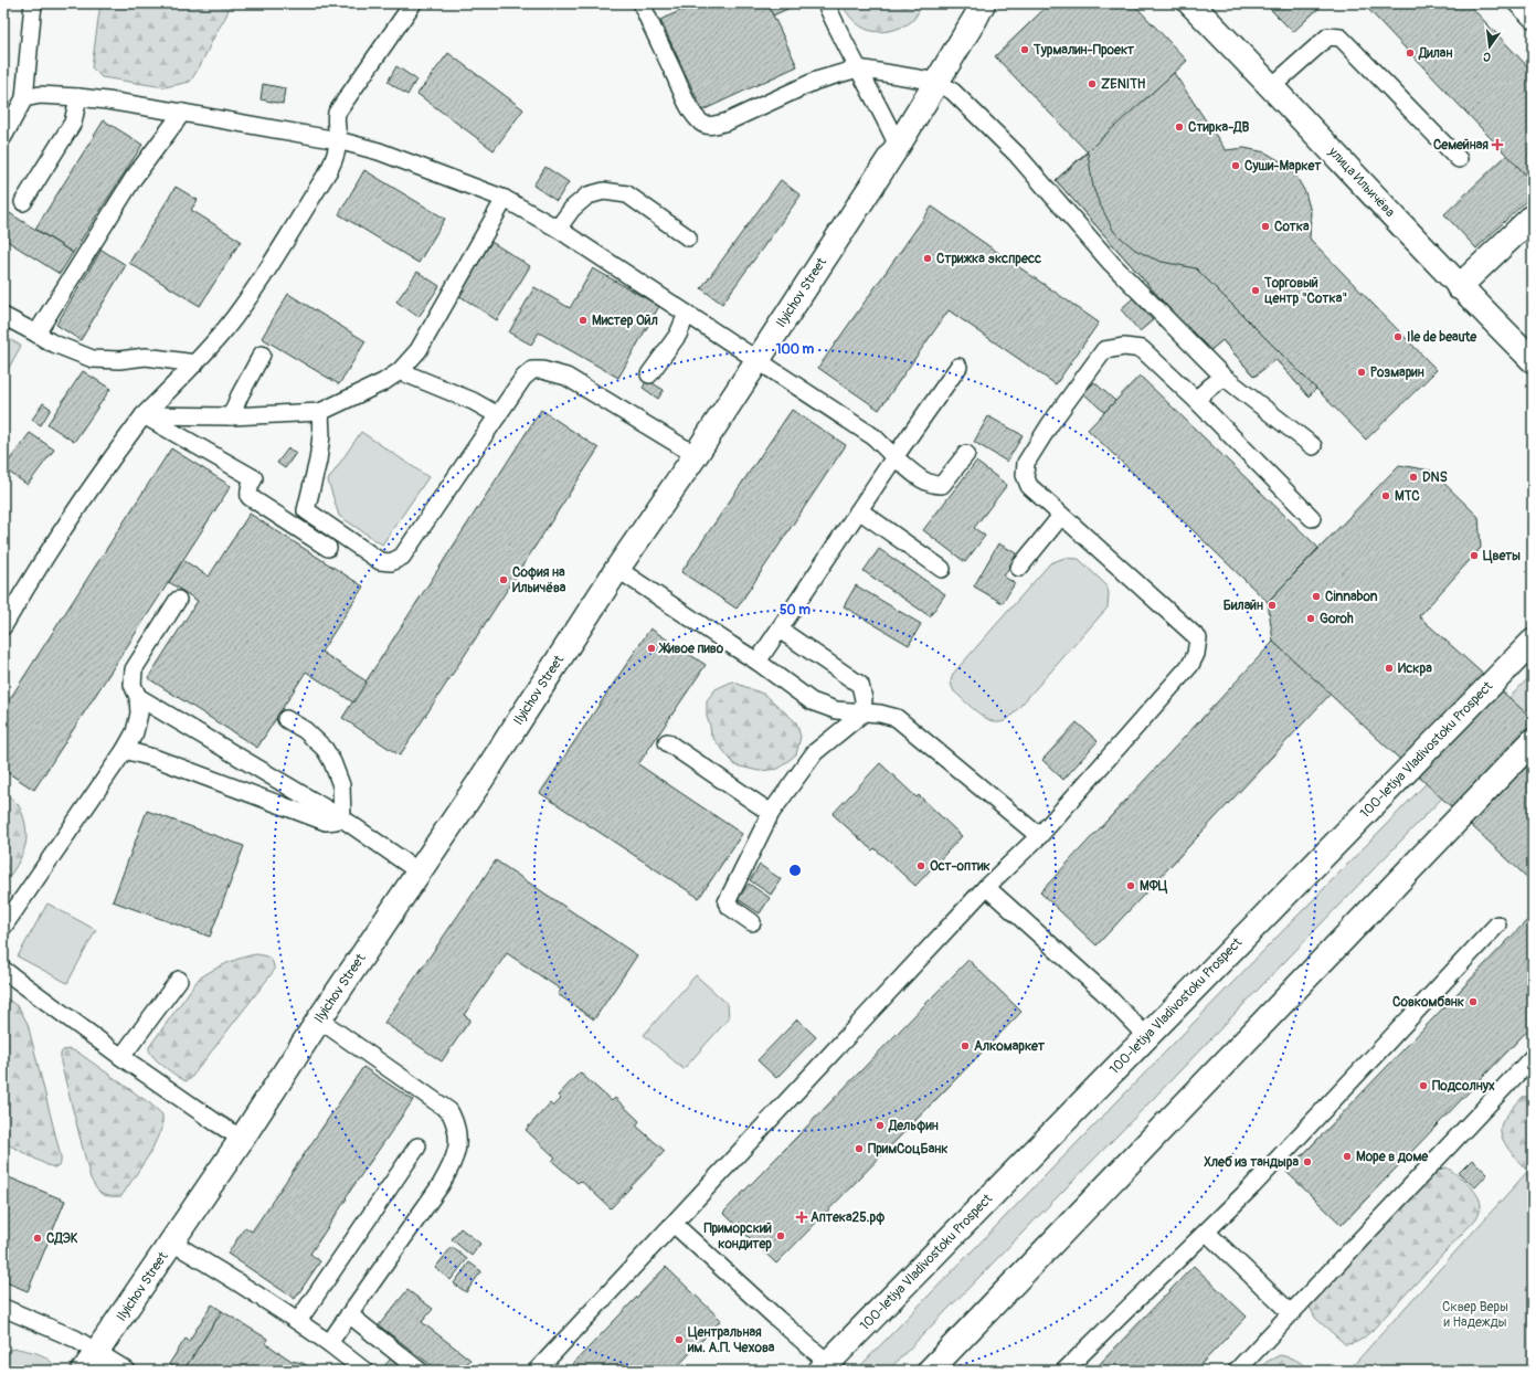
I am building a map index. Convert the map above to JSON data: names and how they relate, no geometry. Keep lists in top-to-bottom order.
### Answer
{
  "streets": {
    "main road": ["улица Ильичёва", "Ilyichov Street", "100-letiya Vladivostoku Prospect"]
  },
  "parks": ["Сквер Веры и Надежды"],
  "places": {
    "other": [
      "Турмалин-Проект",
      "Дилан",
      "ZENITH",
      "Стирка-ДВ",
      "Суши-Маркет",
      "Сотка",
      "Стрижка экспресс",
      "Торговый центр \"Сотка\"",
      "Мистер Ойл",
      "Ile de beaute",
      "Розмарин",
      "DNS",
      "МТС",
      "Цветы",
      "София на Ильичёва",
      "Cinnabon",
      "Билайн",
      "Goroh",
      "Живое пиво",
      "Искра",
      "Ост-оптик",
      "МФЦ",
      "Совкомбанк",
      "Алкомаркет",
      "Подсолнух",
      "Дельфин",
      "ПримСоцБанк",
      "Море в доме",
      "Хлеб из тандыра",
      "Приморский кондитер",
      "СДЭК",
      "Центральная им. А.П. Чехова"
    ],
    "health": ["Семейная", "Аптека25.рф"]
  },
  "north": "bottom",
  "rings": ["100 m", "50 m"]
}
